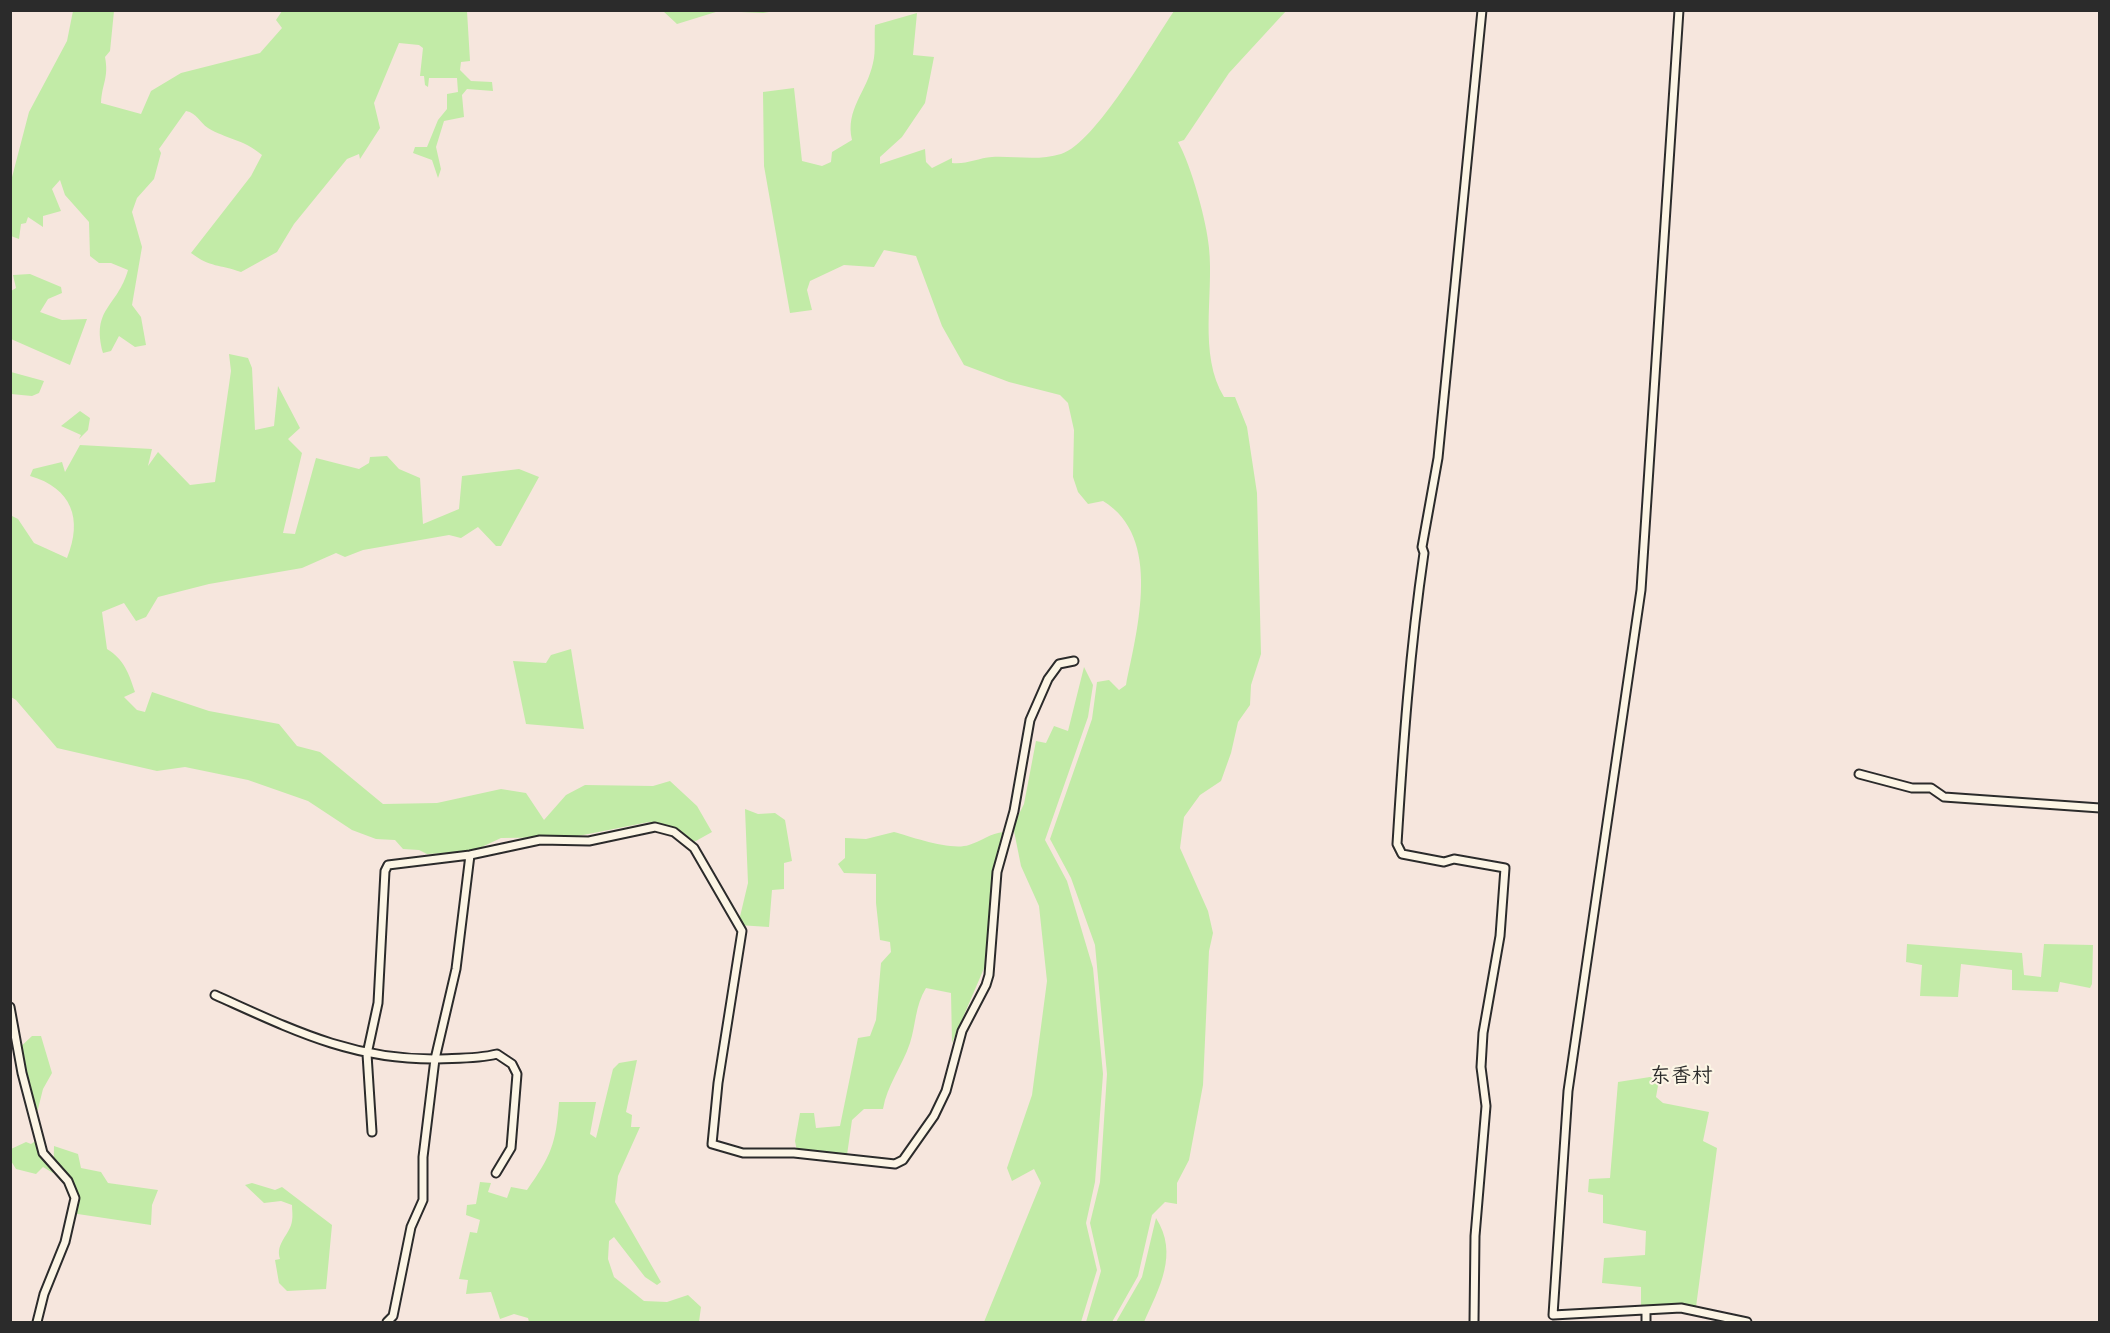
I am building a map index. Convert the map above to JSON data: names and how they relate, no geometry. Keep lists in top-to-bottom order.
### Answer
{
  "districts": ["东香村"]
}
